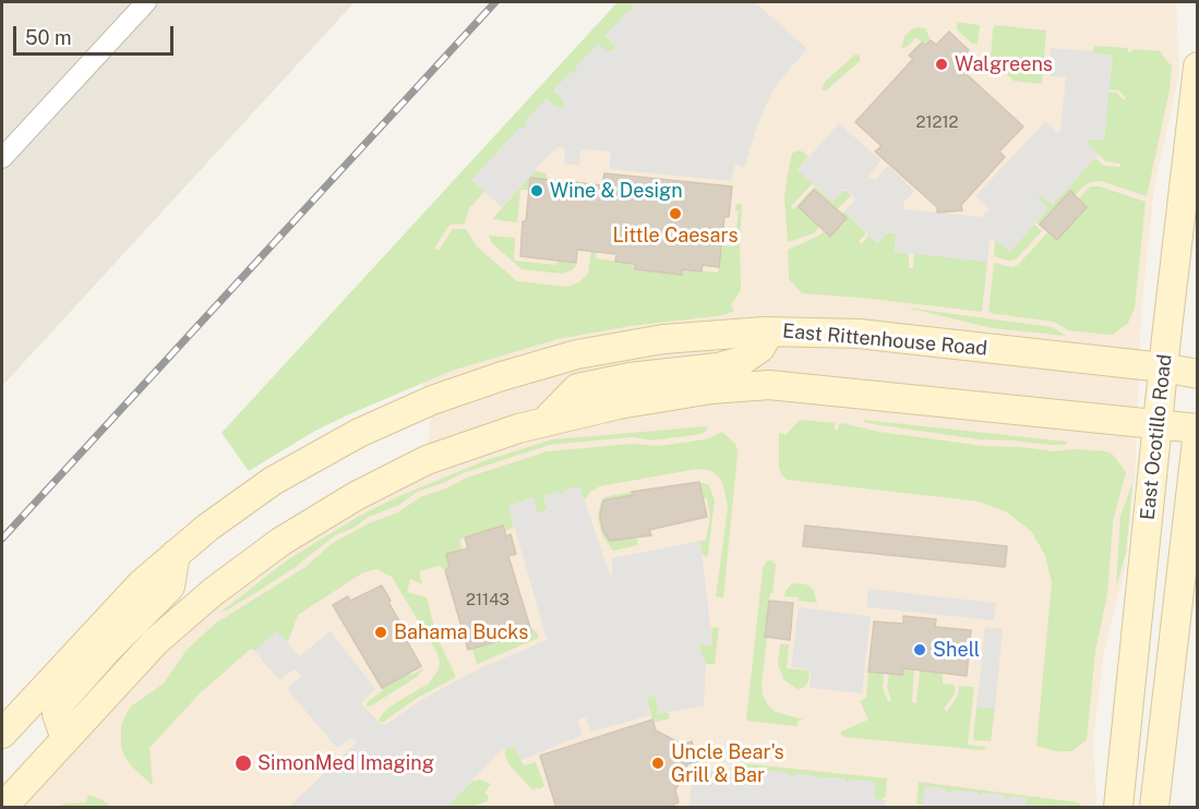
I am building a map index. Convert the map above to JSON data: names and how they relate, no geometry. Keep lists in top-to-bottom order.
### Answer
{
  "streets": {
    "main road": ["East Rittenhouse Road", "East Ocotillo Road"]
  },
  "crossings": [
    ["East Rittenhouse Road", "East Ocotillo Road"]
  ],
  "places": [
    "Walgreens",
    "Wine & Design",
    "Little Caesars",
    "Bahama Bucks",
    "Shell",
    "SimonMed Imaging",
    "Uncle Bear's Grill & Bar"
  ],
  "house_numbers": ["21212", "21143"],
  "scale_bar": "50 m"
}
